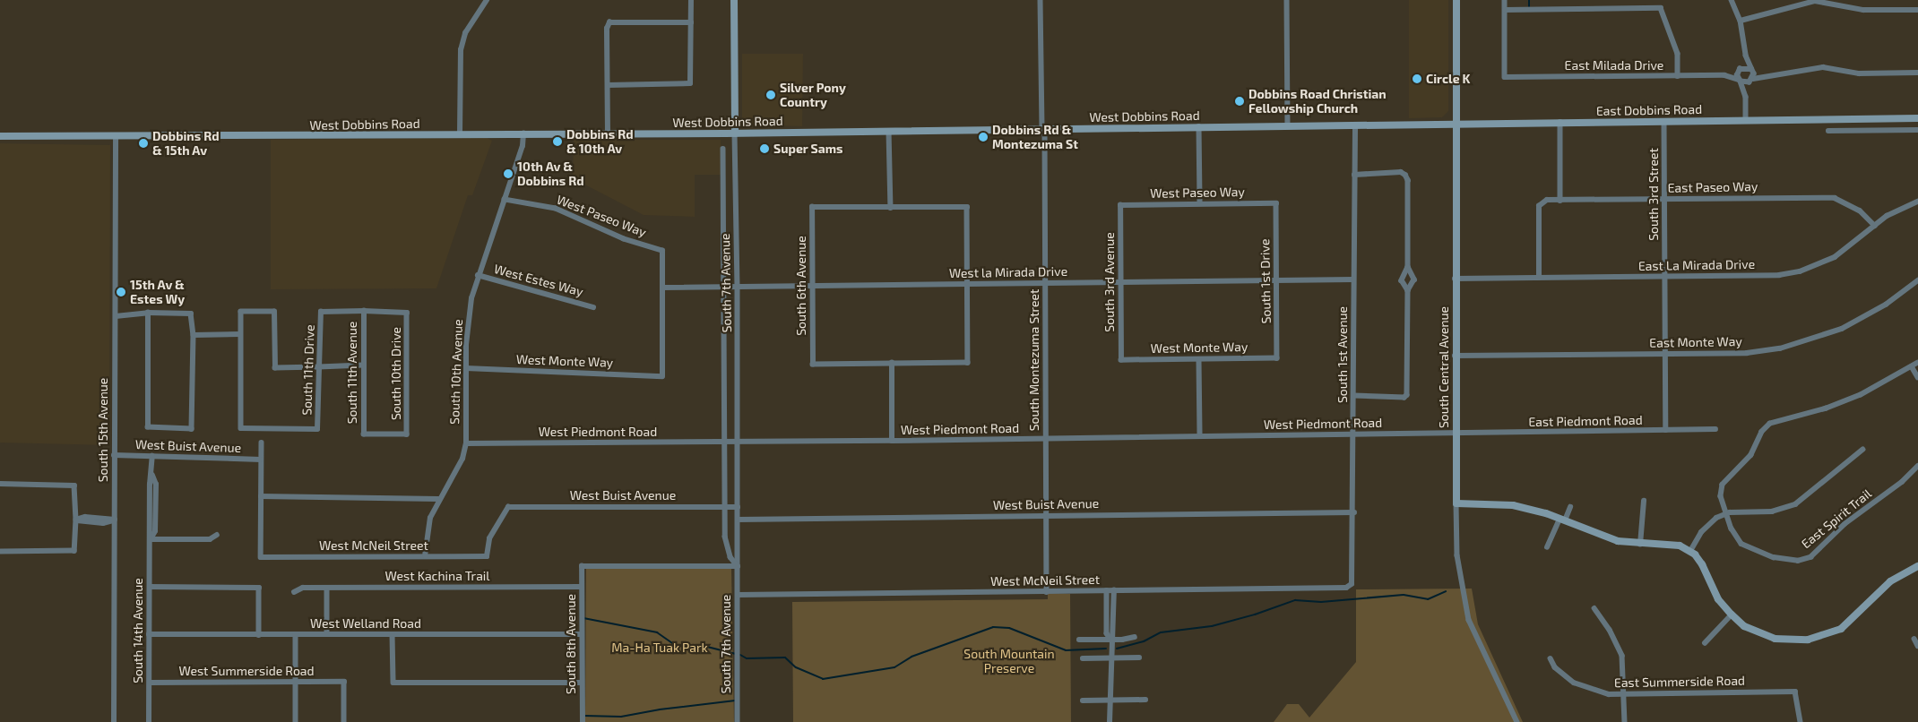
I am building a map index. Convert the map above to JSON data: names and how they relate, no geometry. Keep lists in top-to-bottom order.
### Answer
{
  "streets": {
    "main road": [
      "East Dobbins Road",
      "West Dobbins Road",
      "South 7th Avenue",
      "South Central Avenue"
    ],
    "street": [
      "East Milada Drive",
      "East Paseo Way",
      "West Paseo Way",
      "South 3rd Street",
      "East La Mirada Drive",
      "West la Mirada Drive",
      "West Estes Way",
      "South 1st Drive",
      "South 3rd Avenue",
      "South 6th Avenue",
      "East Monte Way",
      "West Monte Way",
      "South 1st Avenue",
      "South Montezuma Street",
      "South 11th Drive",
      "South 10th Avenue",
      "South 11th Avenue",
      "South 10th Drive",
      "East Piedmont Road",
      "West Piedmont Road",
      "South 15th Avenue",
      "West Buist Avenue",
      "East Spirit Trail",
      "West McNeil Street",
      "West Kachina Trail",
      "West Welland Road",
      "South 14th Avenue",
      "South 8th Avenue",
      "West Summerside Road",
      "East Summerside Road"
    ]
  },
  "crossings": [
    ["East Dobbins Road", "West Dobbins Road"],
    ["East Dobbins Road", "South 3rd Street"],
    ["East Dobbins Road", "South Central Avenue"],
    ["West Dobbins Road", "South 7th Avenue"],
    ["West Dobbins Road", "South 1st Avenue"],
    ["West Dobbins Road", "South Montezuma Street"],
    ["West Dobbins Road", "South Central Avenue"],
    ["West Dobbins Road", "South 10th Avenue"],
    ["West Dobbins Road", "South 15th Avenue"],
    ["East Paseo Way", "South 3rd Street"],
    ["East Paseo Way", "East La Mirada Drive"],
    ["West Paseo Way", "West la Mirada Drive"],
    ["West Paseo Way", "South 1st Drive"],
    ["West Paseo Way", "South 3rd Avenue"],
    ["West Paseo Way", "West Monte Way"],
    ["West Paseo Way", "South 10th Avenue"],
    ["South 3rd Street", "East La Mirada Drive"],
    ["South 3rd Street", "East Monte Way"],
    ["South 3rd Street", "East Piedmont Road"],
    ["East La Mirada Drive", "South Central Avenue"],
    ["West la Mirada Drive", "South 1st Drive"],
    ["West la Mirada Drive", "South 3rd Avenue"],
    ["West la Mirada Drive", "South 7th Avenue"],
    ["West la Mirada Drive", "South 6th Avenue"],
    ["West la Mirada Drive", "West Monte Way"],
    ["West la Mirada Drive", "South 1st Avenue"],
    ["West la Mirada Drive", "South Montezuma Street"],
    ["West Estes Way", "South 10th Avenue"],
    ["South 1st Drive", "West Monte Way"],
    ["South 3rd Avenue", "West Monte Way"],
    ["South 7th Avenue", "West Piedmont Road"],
    ["South 7th Avenue", "West Buist Avenue"],
    ["South 7th Avenue", "West McNeil Street"],
    ["South 7th Avenue", "South 8th Avenue"],
    ["East Monte Way", "South Central Avenue"],
    ["West Monte Way", "South 10th Avenue"],
    ["South 1st Avenue", "West Piedmont Road"],
    ["South 1st Avenue", "West Buist Avenue"],
    ["South 1st Avenue", "West McNeil Street"],
    ["South Montezuma Street", "West Piedmont Road"],
    ["South Montezuma Street", "West Buist Avenue"],
    ["South Montezuma Street", "West McNeil Street"],
    ["South Central Avenue", "East Piedmont Road"],
    ["South Central Avenue", "West Piedmont Road"],
    ["South 11th Drive", "South 11th Avenue"],
    ["South 11th Drive", "South 10th Drive"],
    ["South 10th Avenue", "West Piedmont Road"],
    ["South 10th Avenue", "West McNeil Street"],
    ["South 11th Avenue", "South 10th Drive"],
    ["East Piedmont Road", "West Piedmont Road"],
    ["South 15th Avenue", "West Buist Avenue"],
    ["West Buist Avenue", "West McNeil Street"],
    ["West Buist Avenue", "South 14th Avenue"],
    ["West Kachina Trail", "South 8th Avenue"],
    ["West Welland Road", "South 14th Avenue"],
    ["West Welland Road", "South 8th Avenue"],
    ["South 14th Avenue", "West Summerside Road"]
  ],
  "parks": ["Ma-Ha Tuak Park", "South Mountain Preserve"],
  "places": [
    "Circle K",
    "Silver Pony Country",
    "Dobbins Road Christian Fellowship Church",
    "Dobbins Rd & Montezuma St",
    "Dobbins Rd & 10th Av",
    "Dobbins Rd & 15th Av",
    "Super Sams",
    "10th Av & Dobbins Rd",
    "15th Av & Estes Wy"
  ]
}
